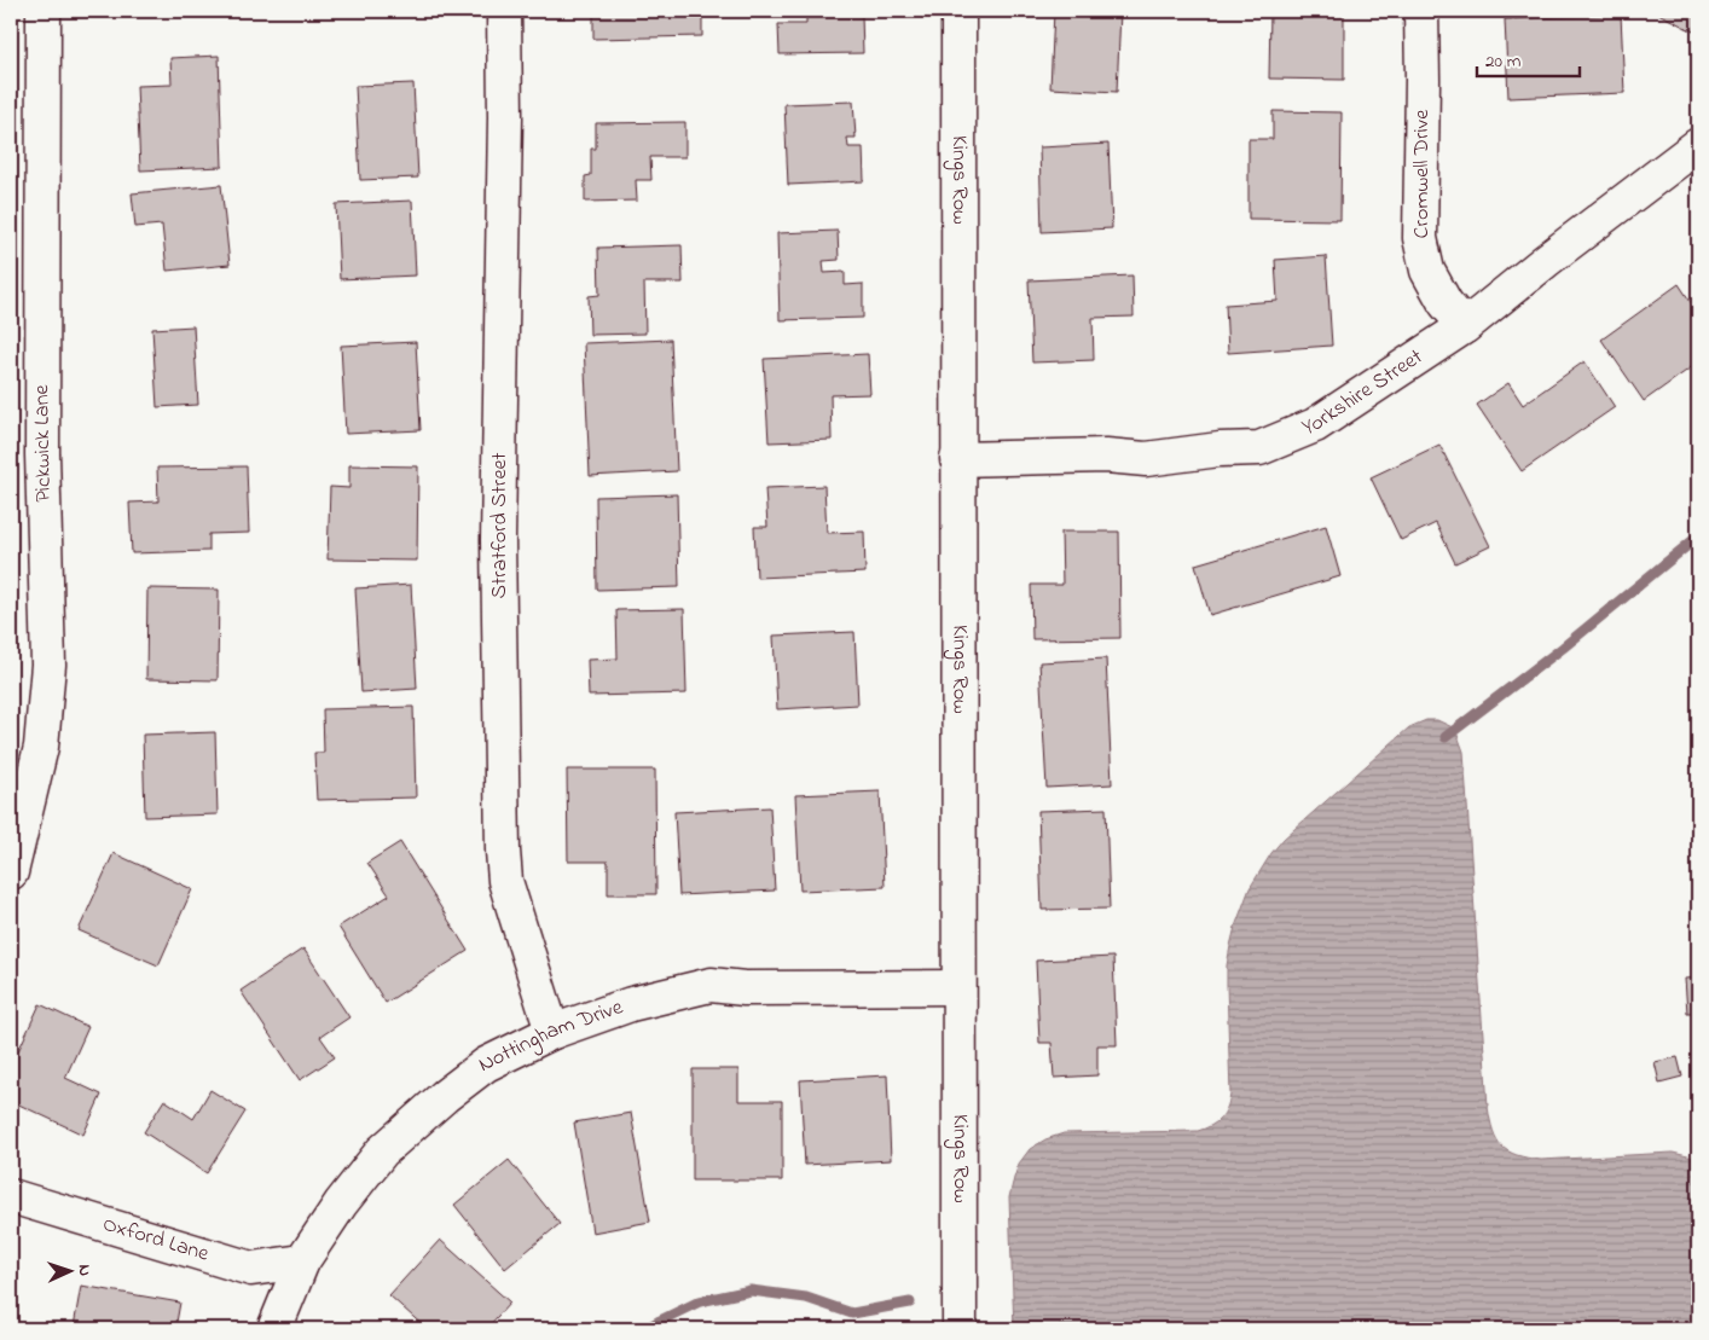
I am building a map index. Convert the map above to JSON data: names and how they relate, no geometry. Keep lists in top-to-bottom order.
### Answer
{
  "streets": {
    "street": [
      "Cromwell Drive",
      "Kings Row",
      "Yorkshire Street",
      "Pickwick Lane",
      "Stratford Street",
      "Nottingham Drive",
      "Oxford Lane"
    ]
  },
  "crossings": [
    ["Cromwell Drive", "Yorkshire Street"],
    ["Kings Row", "Yorkshire Street"],
    ["Kings Row", "Nottingham Drive"],
    ["Stratford Street", "Nottingham Drive"],
    ["Nottingham Drive", "Oxford Lane"]
  ],
  "scale_bar": "20 m",
  "north": "right"
}
